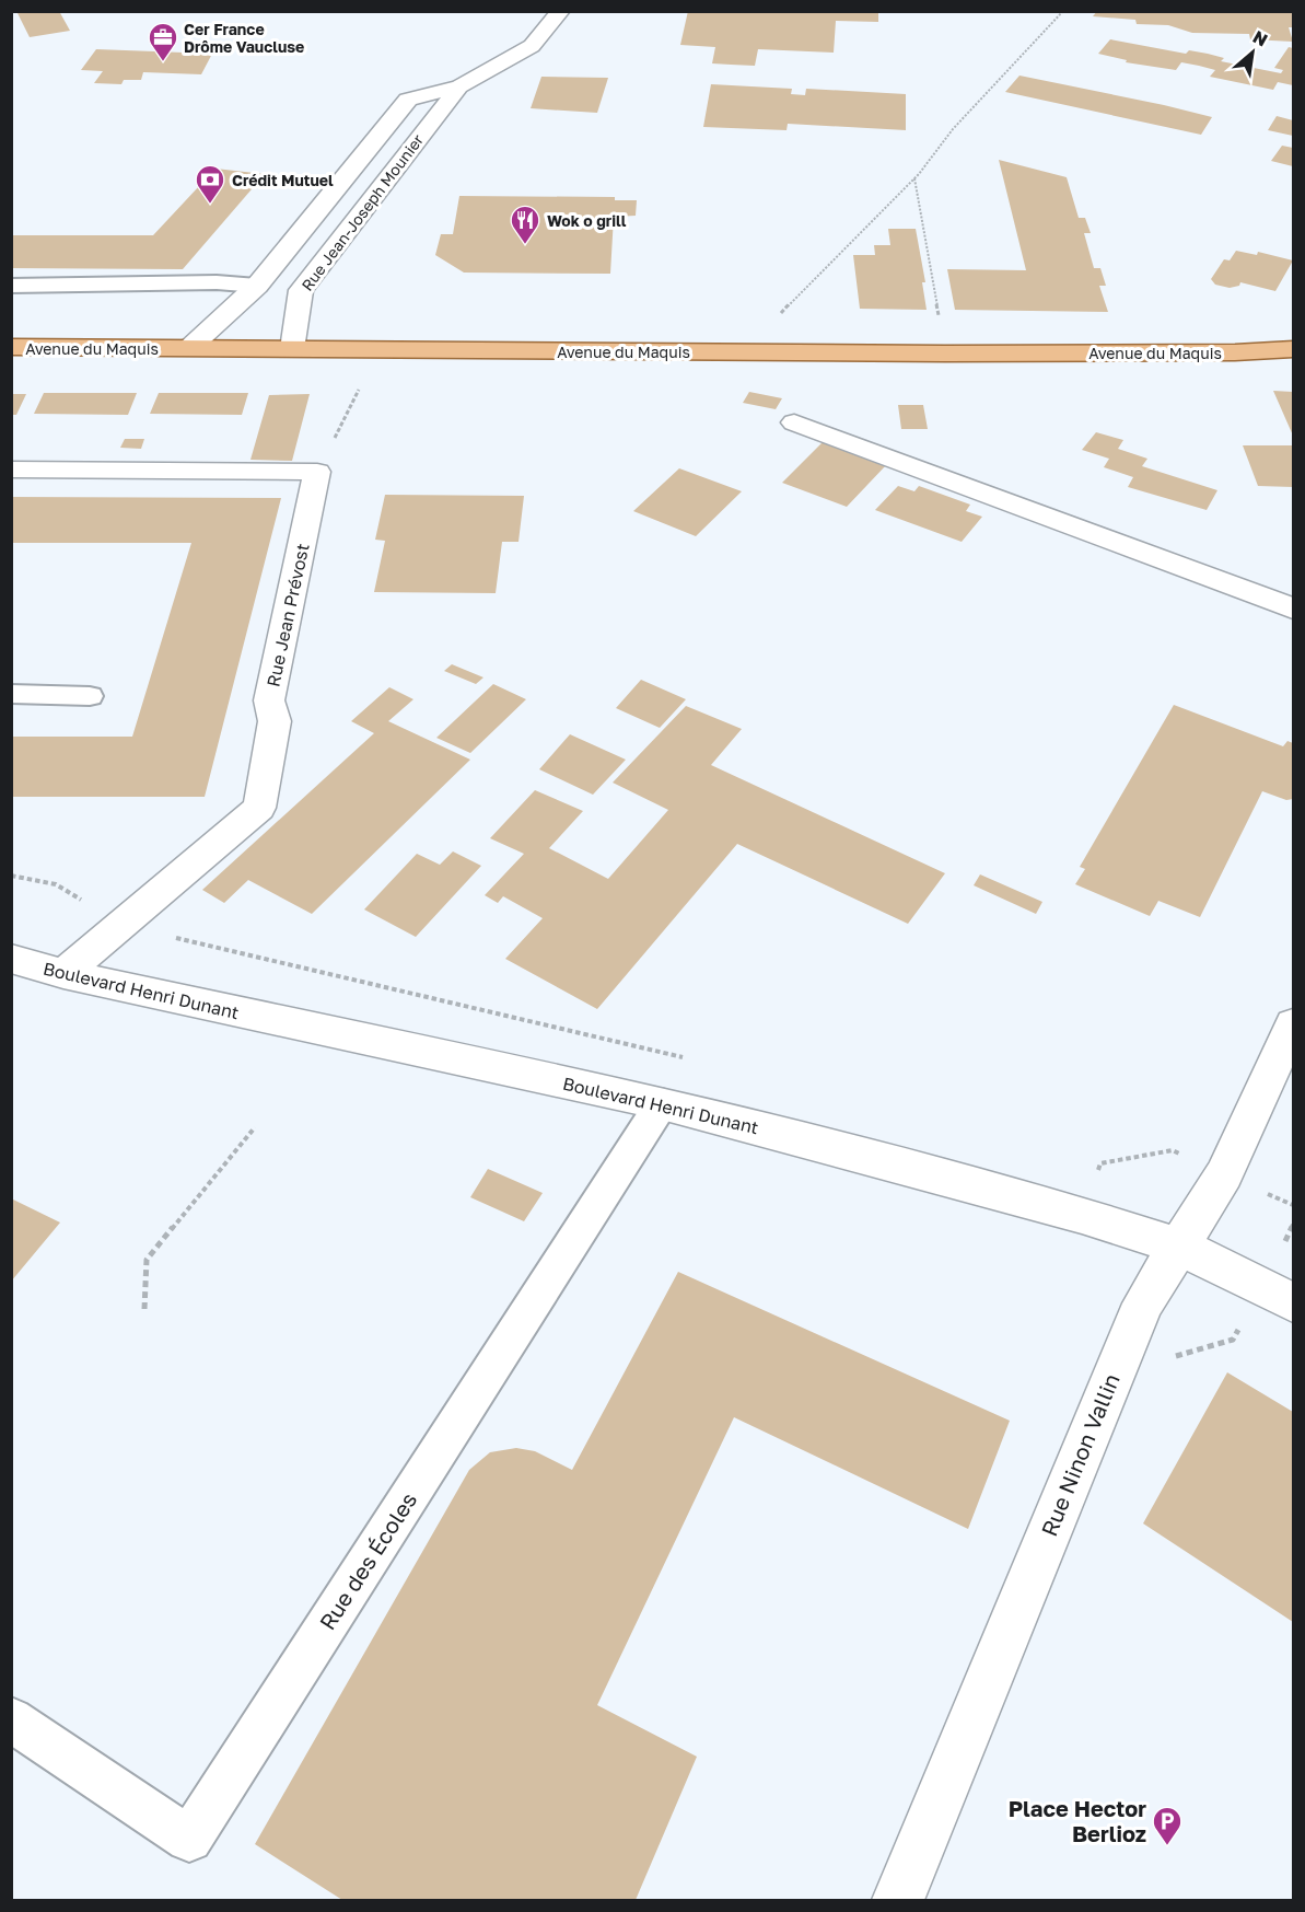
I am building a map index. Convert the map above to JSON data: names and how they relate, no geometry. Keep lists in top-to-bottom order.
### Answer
{
  "streets": {
    "main road": ["Avenue du Maquis"],
    "street": [
      "Rue Jean-Joseph Mounier",
      "Rue Jean Prévost",
      "Boulevard Henri Dunant",
      "Rue Ninon Vallin"
    ],
    "lane": ["Rue des Écoles"]
  },
  "crossings": [
    ["Rue Jean-Joseph Mounier", "Avenue du Maquis"],
    ["Rue Jean Prévost", "Boulevard Henri Dunant"],
    ["Boulevard Henri Dunant", "Rue Ninon Vallin"],
    ["Boulevard Henri Dunant", "Rue des Écoles"]
  ],
  "places": {
    "office": ["Cer France Drôme Vaucluse"],
    "bank": ["Crédit Mutuel"],
    "restaurant": ["Wok o grill"],
    "parking": ["Place Hector Berlioz"]
  },
  "north": "top right"
}
